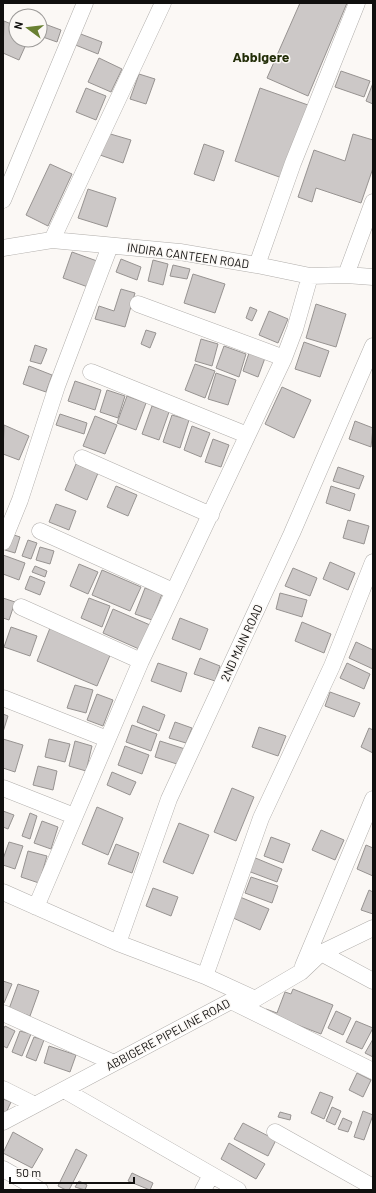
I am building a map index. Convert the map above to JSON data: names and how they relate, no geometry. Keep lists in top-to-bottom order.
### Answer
{
  "streets": {
    "street": ["INDIRA CANTEEN ROAD", "2ND MAIN ROAD", "ABBIGERE PIPELINE ROAD"]
  },
  "districts": ["Abbigere"],
  "scale_bar": "50 m",
  "north": "left"
}
